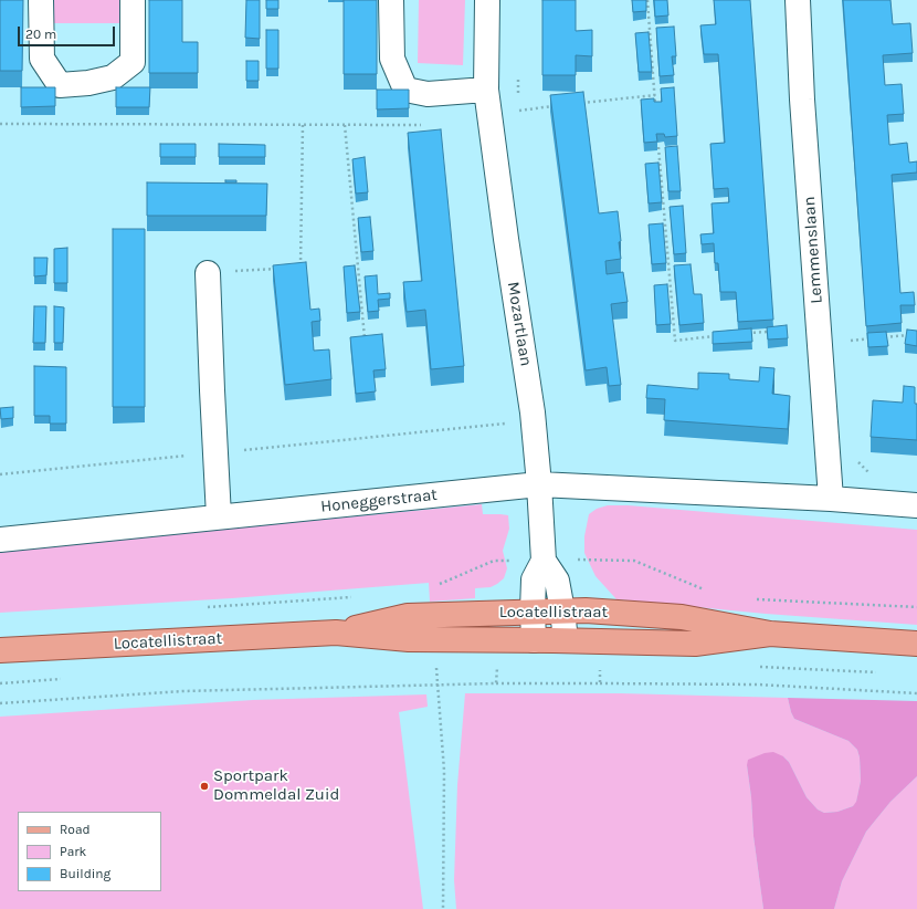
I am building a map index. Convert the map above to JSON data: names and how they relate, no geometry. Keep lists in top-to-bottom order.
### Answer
{
  "streets": {
    "main road": ["Locatellistraat"],
    "street": ["Lemmenslaan", "Mozartlaan", "Honeggerstraat"]
  },
  "crossings": [
    ["Mozartlaan", "Honeggerstraat"]
  ],
  "places": ["Sportpark Dommeldal Zuid"],
  "legend": ["Road", "Park", "Building"],
  "scale_bar": "20 m"
}
